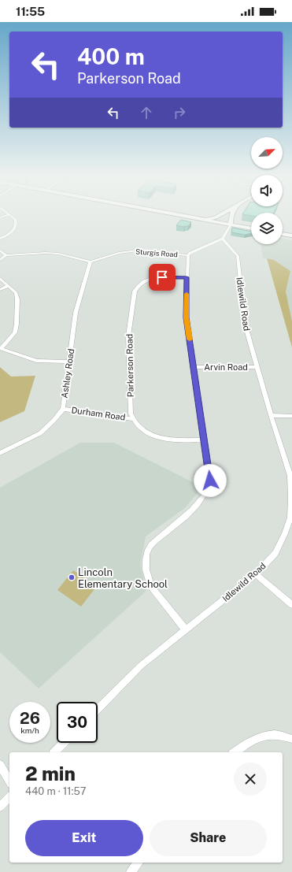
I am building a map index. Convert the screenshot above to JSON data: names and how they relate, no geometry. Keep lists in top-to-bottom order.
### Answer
{
  "streets": {
    "street": [
      "Sturgis Road",
      "Idlewild Road",
      "Parkerson Road",
      "Arvin Road",
      "Ashley Road",
      "Durham Road"
    ]
  },
  "crossings": [
    ["Sturgis Road", "Idlewild Road"],
    ["Sturgis Road", "Ashley Road"],
    ["Idlewild Road", "Arvin Road"],
    ["Parkerson Road", "Durham Road"],
    ["Ashley Road", "Durham Road"]
  ],
  "places": ["Lincoln Elementary School"],
  "north": "top right",
  "page": {
    "status": "11:55",
    "turn": ["400 m", "Parkerson Road"],
    "speed": "26 km/h",
    "limit": "30",
    "heading": ["2 min", "440 m · 11:57"],
    "buttons": ["Exit", "Share"]
  }
}
